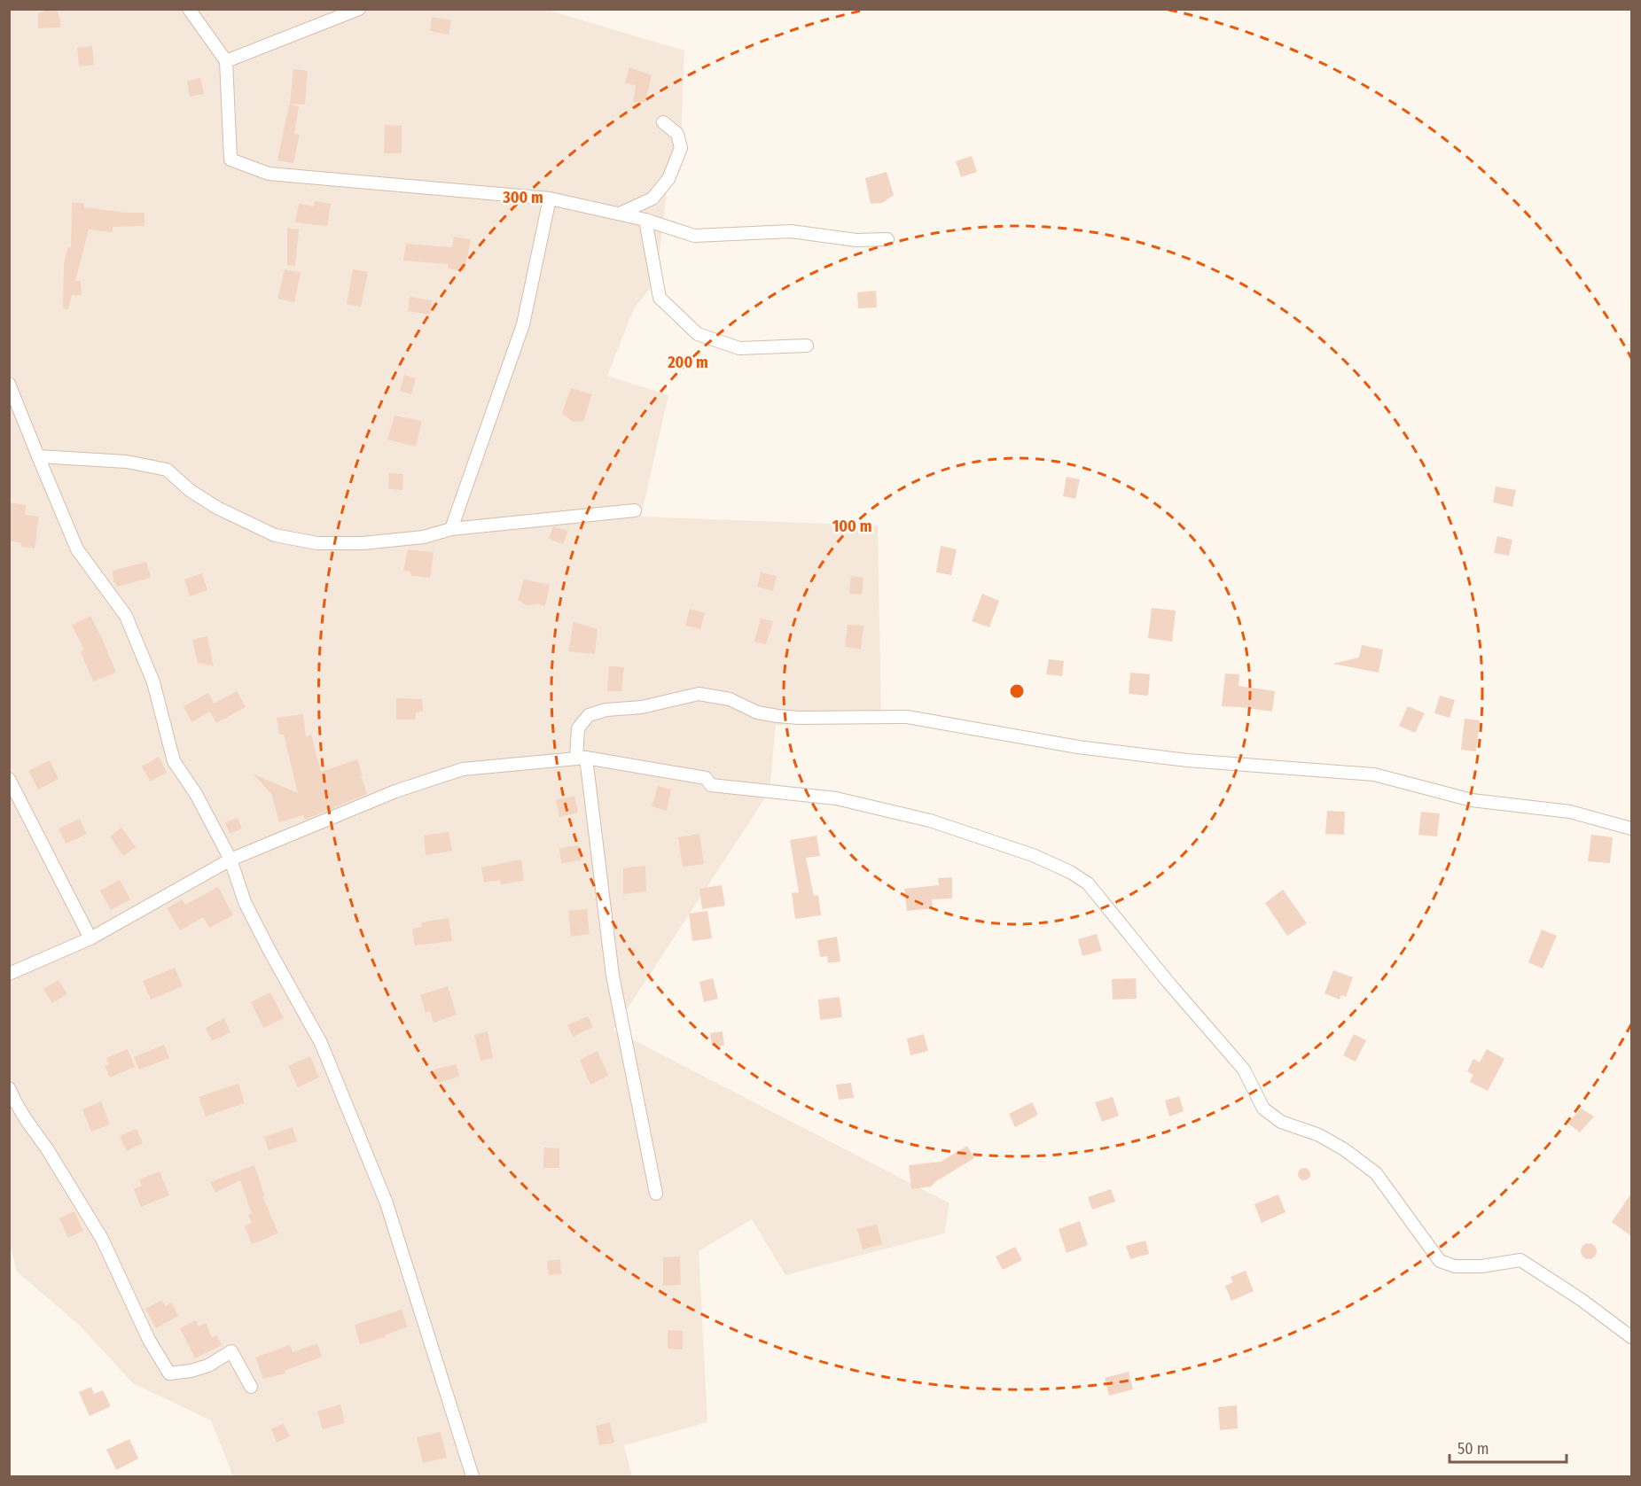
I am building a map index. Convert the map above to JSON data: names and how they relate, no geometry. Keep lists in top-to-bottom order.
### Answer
{
  "scale_bar": "50 m",
  "rings": ["300 m", "200 m", "100 m"]
}
